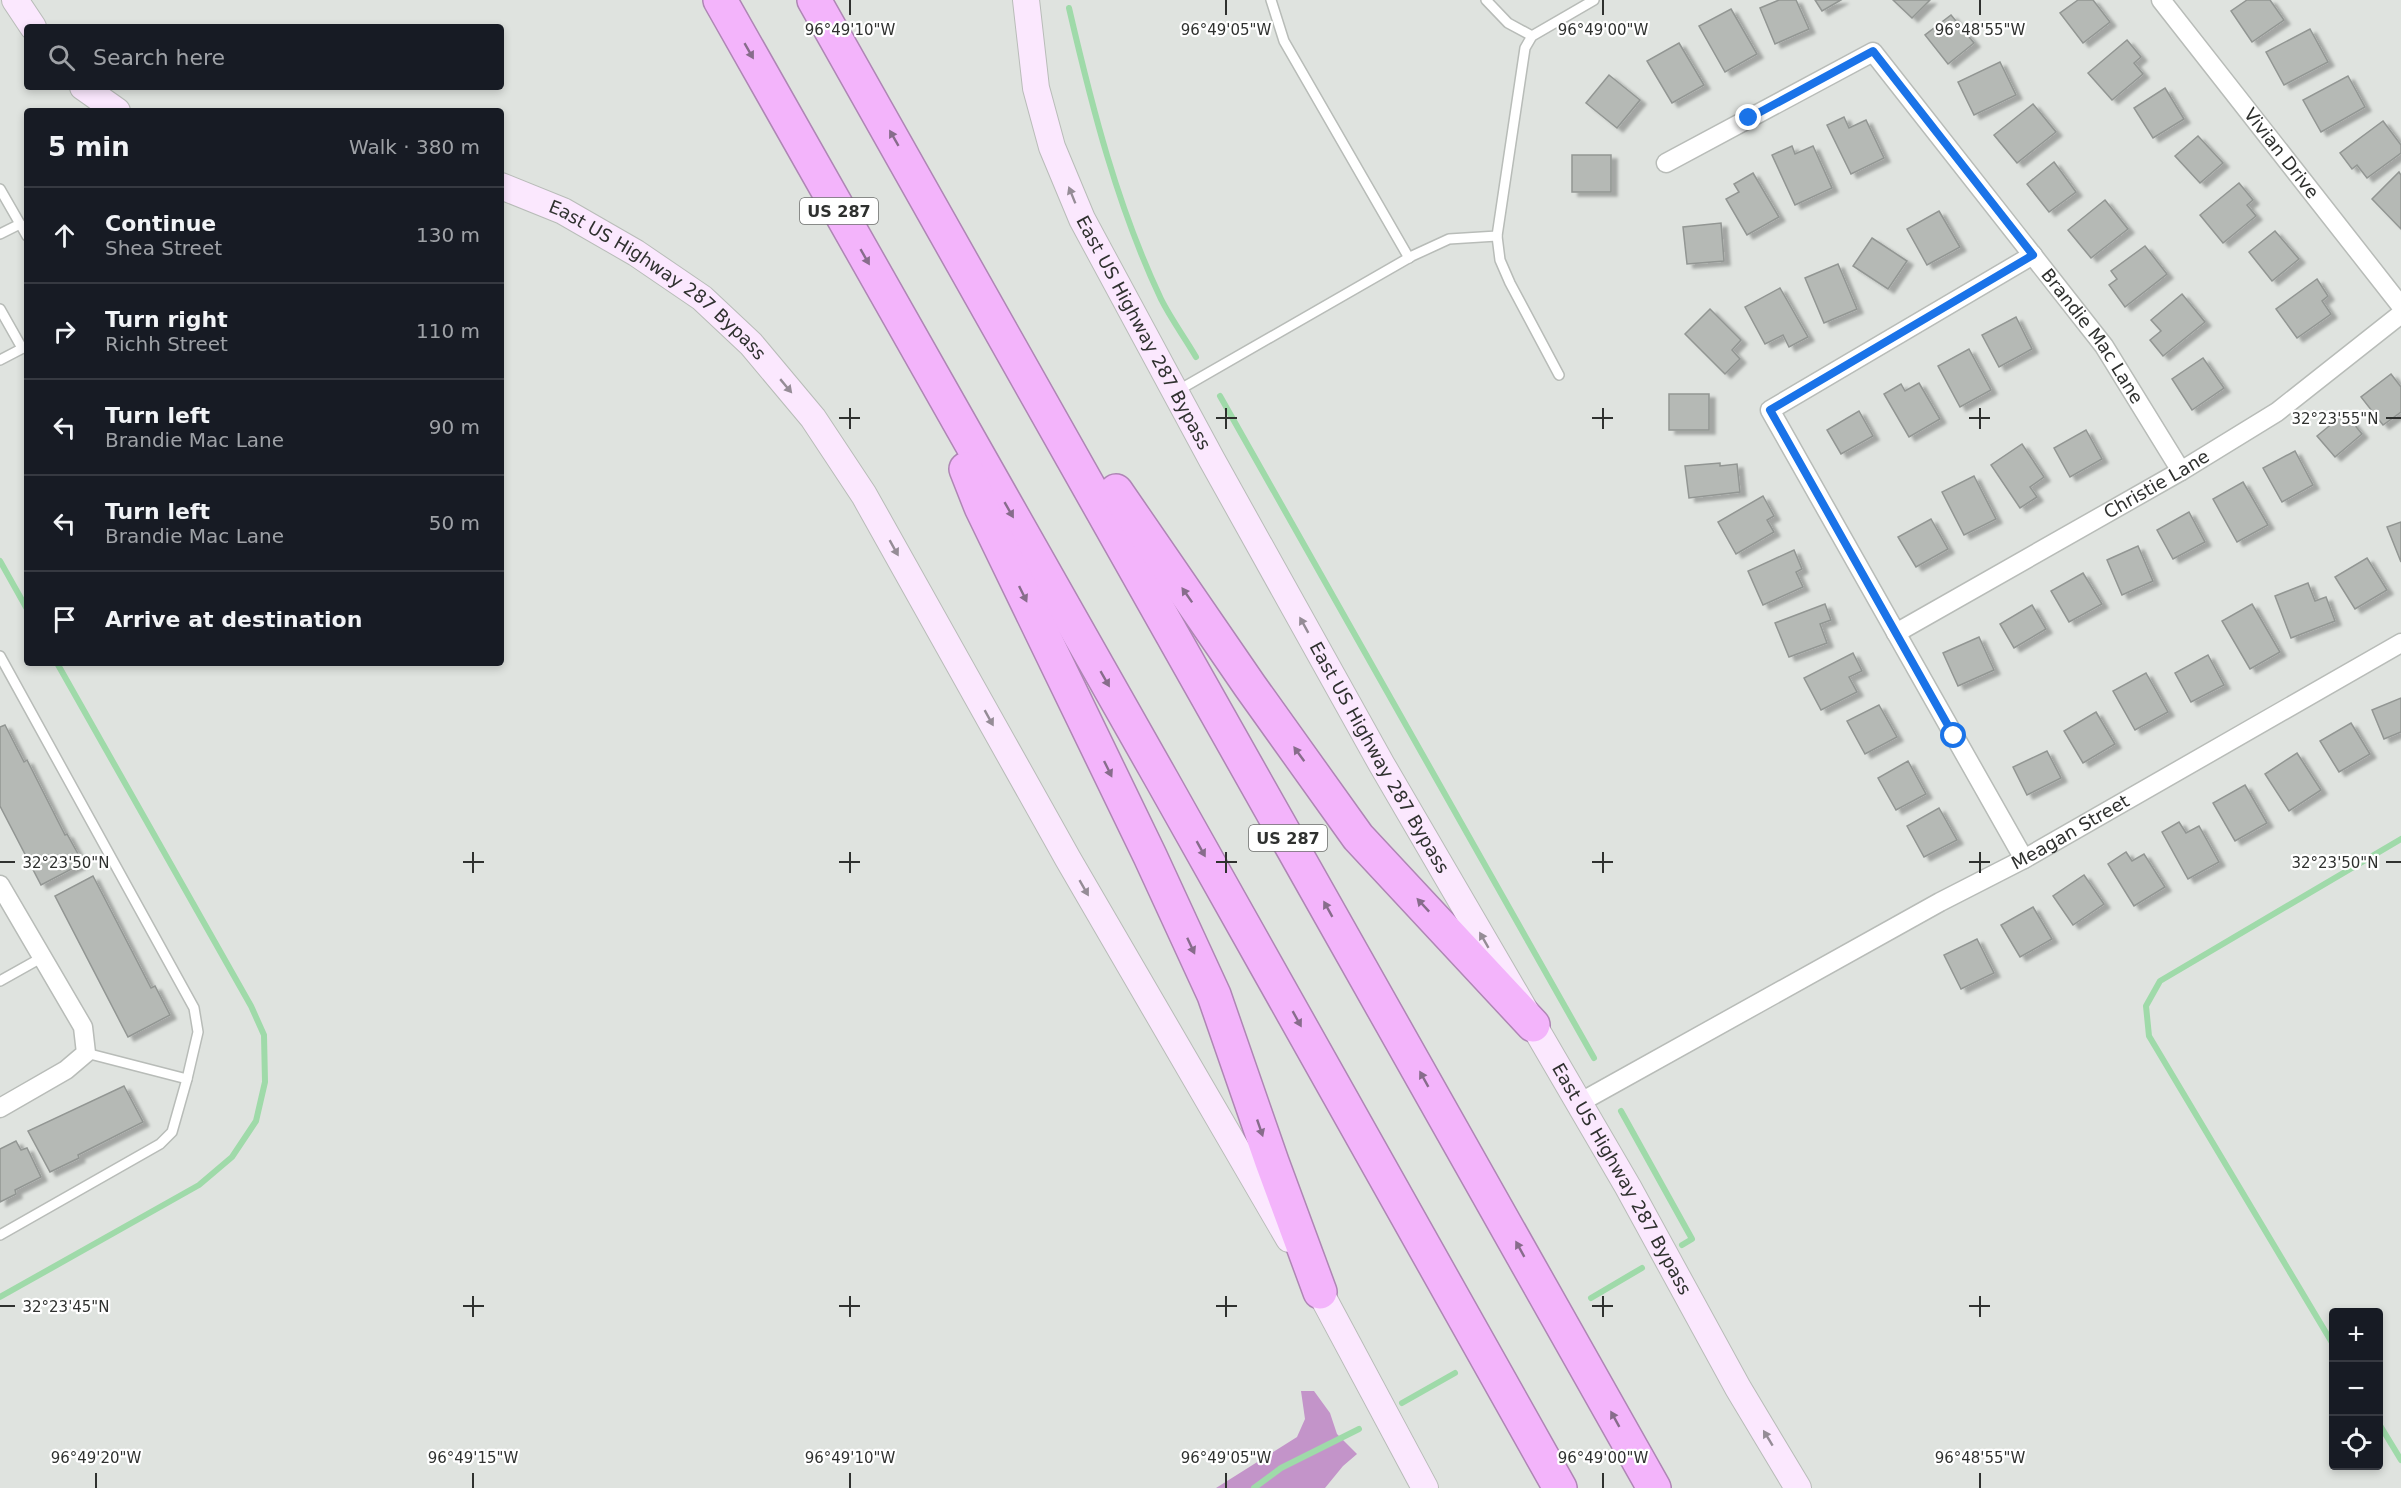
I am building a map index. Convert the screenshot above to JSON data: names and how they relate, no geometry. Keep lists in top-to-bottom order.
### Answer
{
  "streets": {
    "highway": ["US 287"],
    "main road": ["East US Highway 287 Bypass"],
    "street": [
      "Vivian Drive",
      "Brandie Mac Lane",
      "Christie Lane",
      "Meagan Street"
    ]
  },
  "crossings": [
    ["East US Highway 287 Bypass", "Meagan Street"],
    ["Brandie Mac Lane", "Christie Lane"]
  ],
  "page": {
    "search": "Search here",
    "heading": ["5 min", "Walk · 380 m"],
    "list": [
      ["Continue", "Shea Street", "130 m"],
      ["Turn right", "Richh Street", "110 m"],
      ["Turn left", "Brandie Mac Lane", "90 m"],
      ["Turn left", "Brandie Mac Lane", "50 m"],
      "Arrive at destination"
    ],
    "map_buttons": ["+", "−"]
  },
  "coordinates": [
    "96°49'10\"W",
    "96°49'05\"W",
    "96°49'00\"W",
    "96°48'55\"W",
    "32°23'55\"N",
    "32°23'50\"N",
    "32°23'45\"N",
    "96°49'20\"W",
    "96°49'15\"W"
  ]
}
